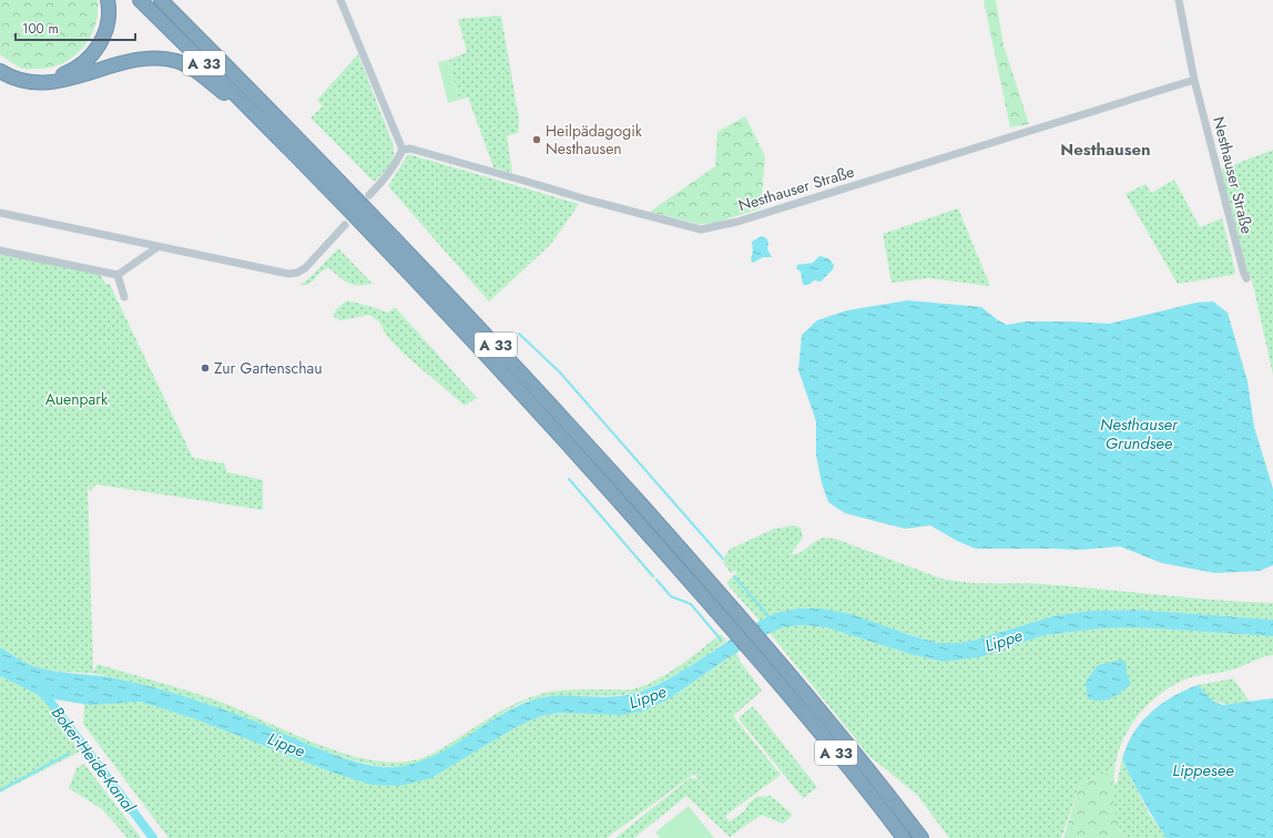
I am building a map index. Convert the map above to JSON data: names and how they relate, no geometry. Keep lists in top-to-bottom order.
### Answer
{
  "streets": {
    "highway": ["A 33"],
    "street": ["Nesthauser Straße"]
  },
  "districts": ["Nesthausen"],
  "water": [
    "Nesthauser Grundsee",
    "Lippe",
    "Boker-Heide-Kanal",
    "Lippesee"
  ],
  "parks": ["Auenpark"],
  "places": ["Heilpädagogik Nesthausen", "Zur Gartenschau"],
  "scale_bar": "100 m"
}
